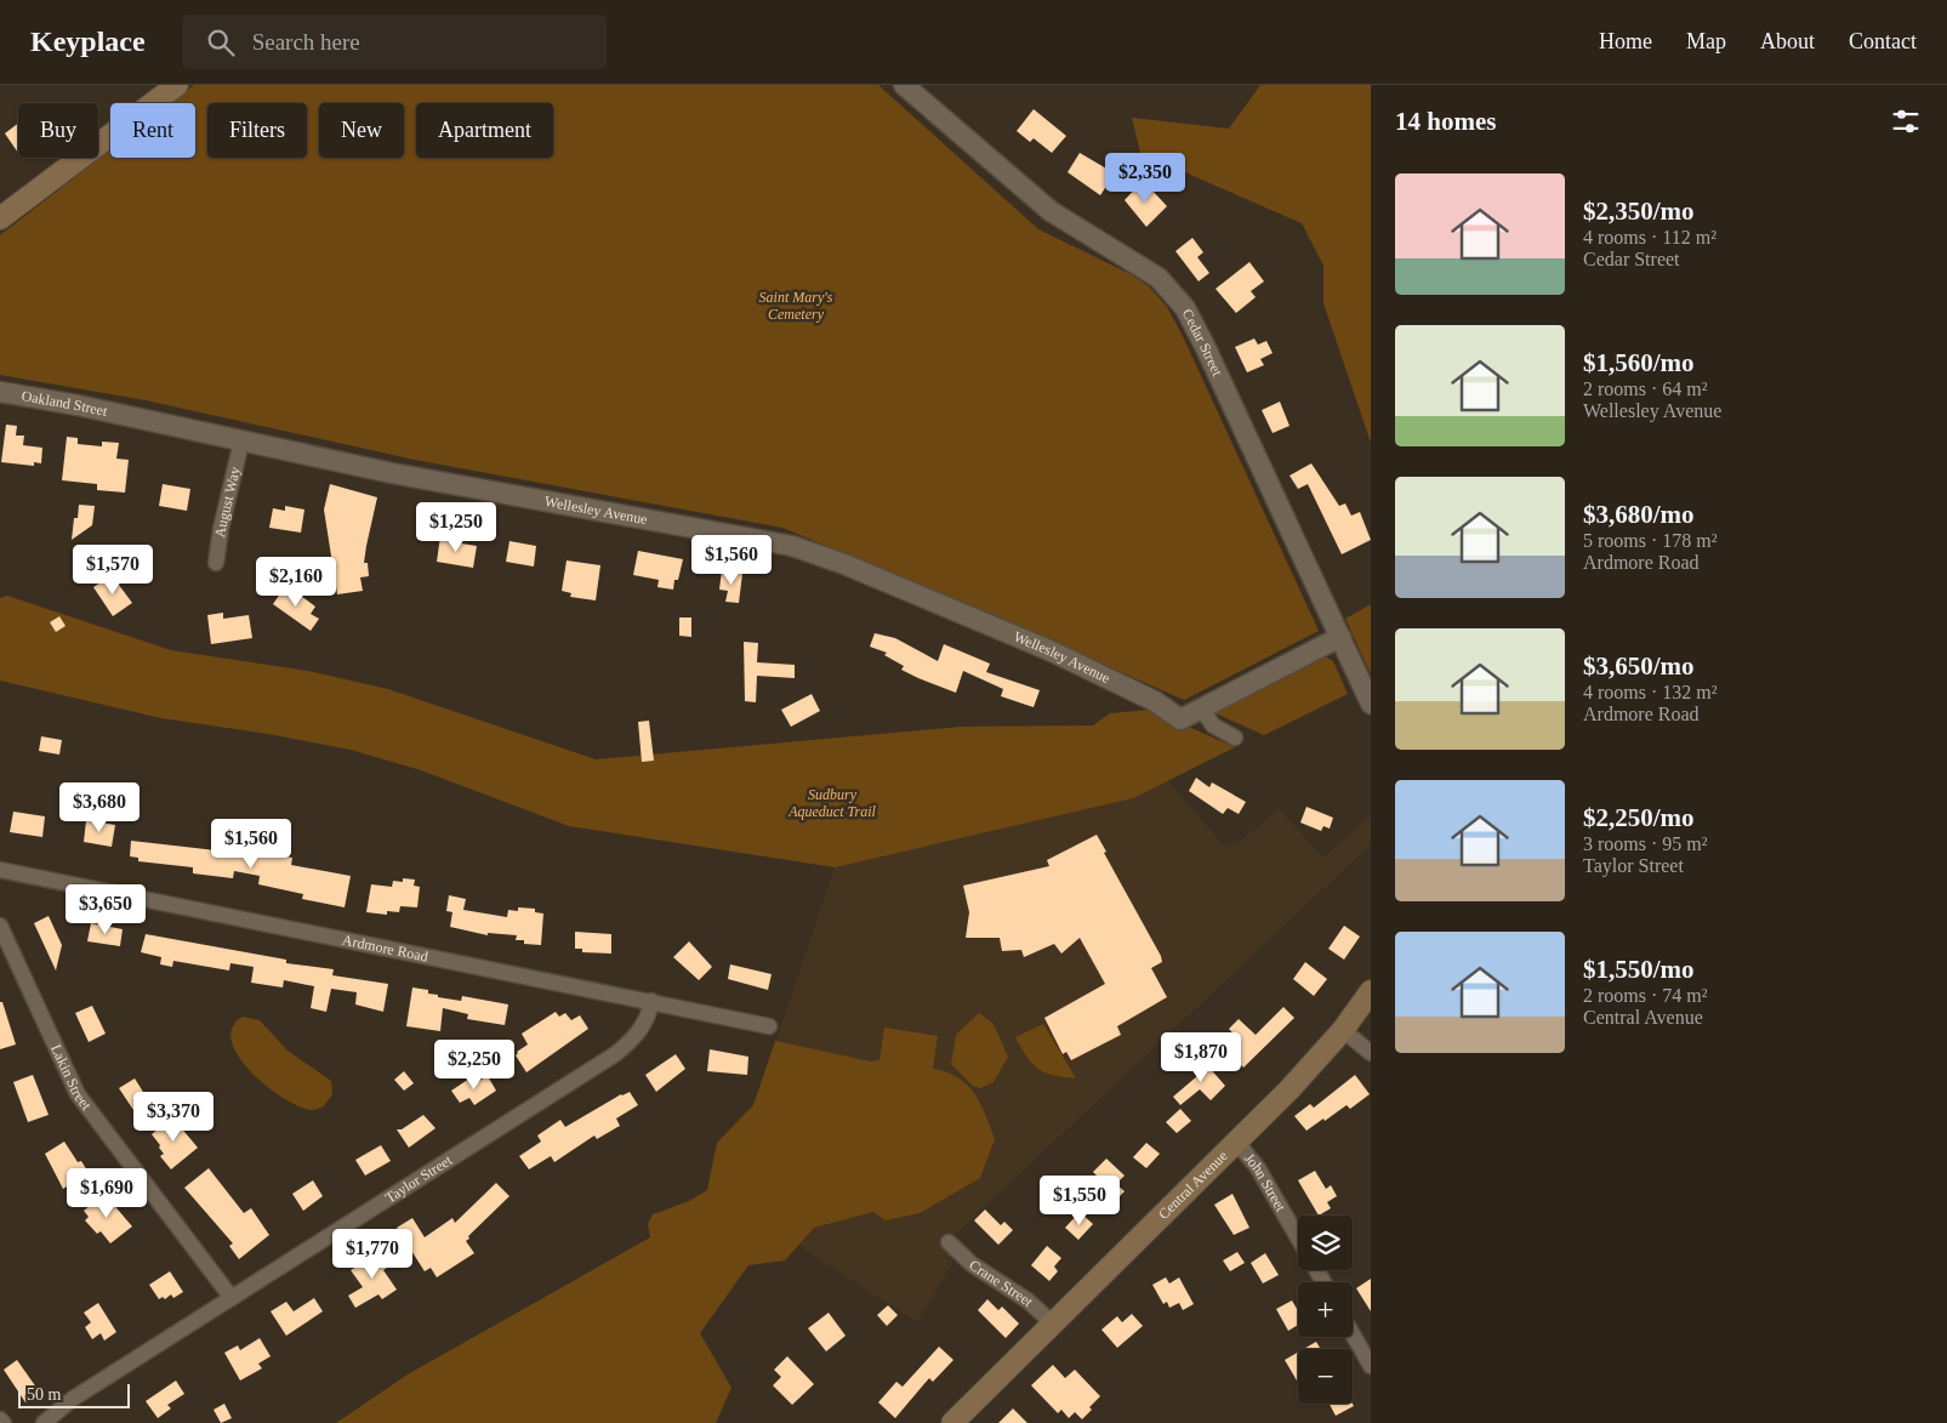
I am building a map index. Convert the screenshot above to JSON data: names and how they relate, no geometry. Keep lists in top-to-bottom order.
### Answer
{
  "streets": {
    "main road": ["Central Avenue"],
    "street": [
      "Cedar Street",
      "Oakland Street",
      "August Way",
      "Wellesley Avenue",
      "Ardmore Road",
      "Lakin Street",
      "Taylor Street",
      "John Street",
      "Crane Street"
    ]
  },
  "crossings": [
    ["Oakland Street", "Wellesley Avenue"],
    ["August Way", "Wellesley Avenue"],
    ["Ardmore Road", "Taylor Street"],
    ["Lakin Street", "Taylor Street"],
    ["John Street", "Central Avenue"],
    ["Central Avenue", "Crane Street"]
  ],
  "parks": ["Saint Mary's Cemetery", "Sudbury Aqueduct Trail"],
  "scale_bar": "50 m",
  "page": {
    "header": "Keyplace",
    "search": "Search here",
    "nav": [
      "Home",
      "Map",
      "About",
      "Contact"
    ],
    "heading": "14 homes",
    "chip": [
      "Buy",
      "Rent",
      "Filters",
      "New",
      "Apartment"
    ],
    "price": [
      "$2,350",
      "$1,250",
      "$1,560",
      "$1,570",
      "$2,160",
      "$3,680",
      "$1,560",
      "$3,650",
      "$1,870",
      "$2,250",
      "$3,370",
      "$1,690",
      "$1,550",
      "$1,770"
    ],
    "list": [
      {
        "name": "$2,350/mo",
        "note": "4 rooms · 112 m² · Cedar Street"
      },
      {
        "name": "$1,560/mo",
        "note": "2 rooms · 64 m² · Wellesley Avenue"
      },
      {
        "name": "$3,680/mo",
        "note": "5 rooms · 178 m² · Ardmore Road"
      },
      {
        "name": "$3,650/mo",
        "note": "4 rooms · 132 m² · Ardmore Road"
      },
      {
        "name": "$2,250/mo",
        "note": "3 rooms · 95 m² · Taylor Street"
      },
      {
        "name": "$1,550/mo",
        "note": "2 rooms · 74 m² · Central Avenue"
      }
    ],
    "map_buttons": ["+", "−"],
    "scale": "50 m"
  }
}
